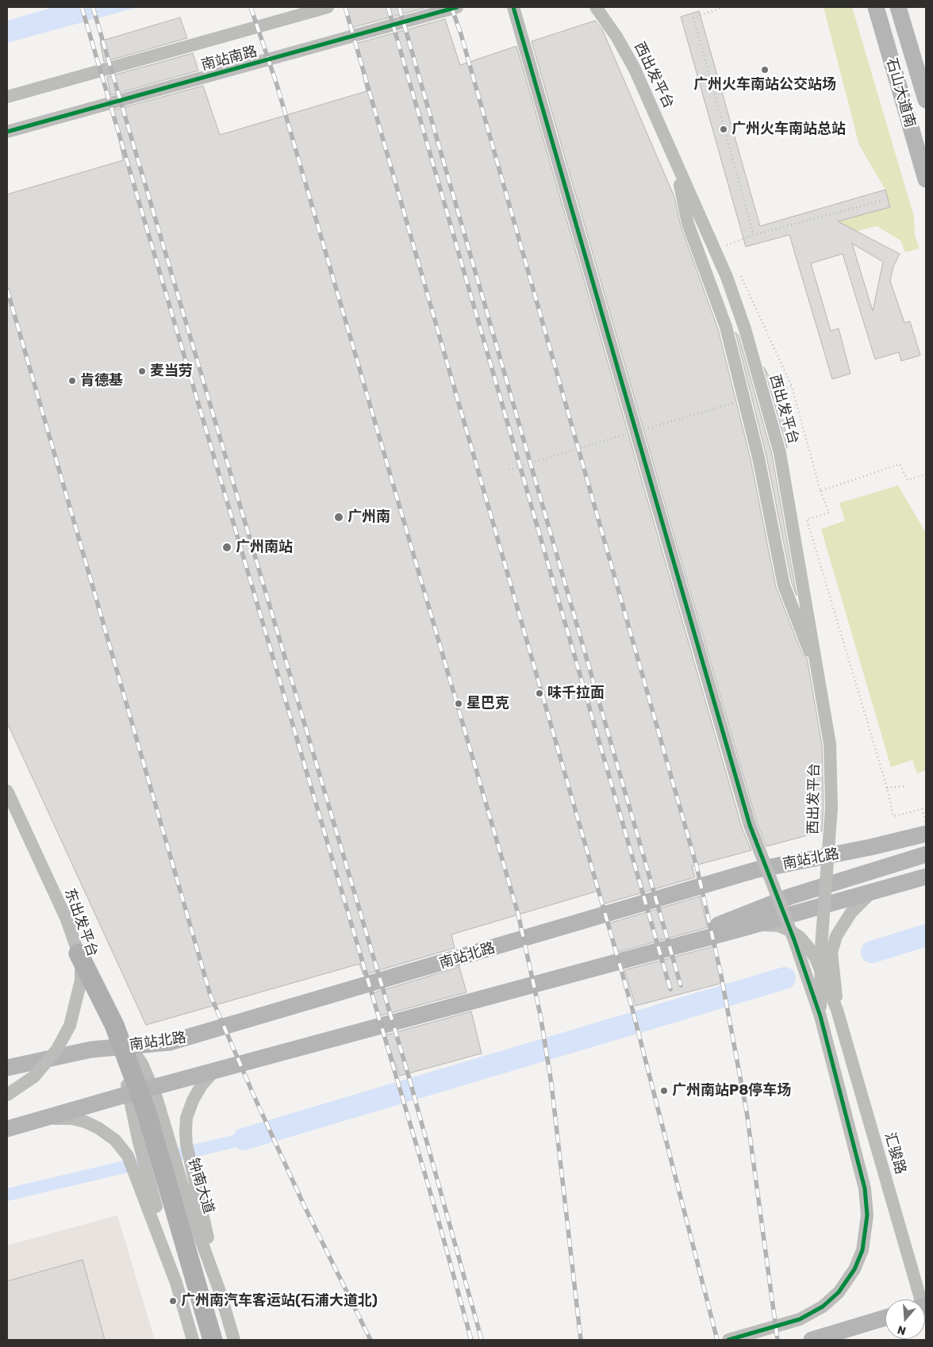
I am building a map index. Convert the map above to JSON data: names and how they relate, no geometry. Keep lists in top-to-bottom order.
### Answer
{
  "streets": {
    "main road": ["石山大道南", "南站北路"],
    "street": [
      "南站南路",
      "西出发平台",
      "东出发平台",
      "汇骏路",
      "钟南大道"
    ]
  },
  "crossings": [
    ["南站北路", "钟南大道"]
  ],
  "places": [
    "广州火车南站公交站场",
    "广州火车南站总站",
    "麦当劳",
    "肯德基",
    "广州南",
    "广州南站",
    "味千拉面",
    "星巴克",
    "广州南站P8停车场",
    "广州南汽车客运站(石浦大道北)"
  ],
  "north": "bottom"
}
